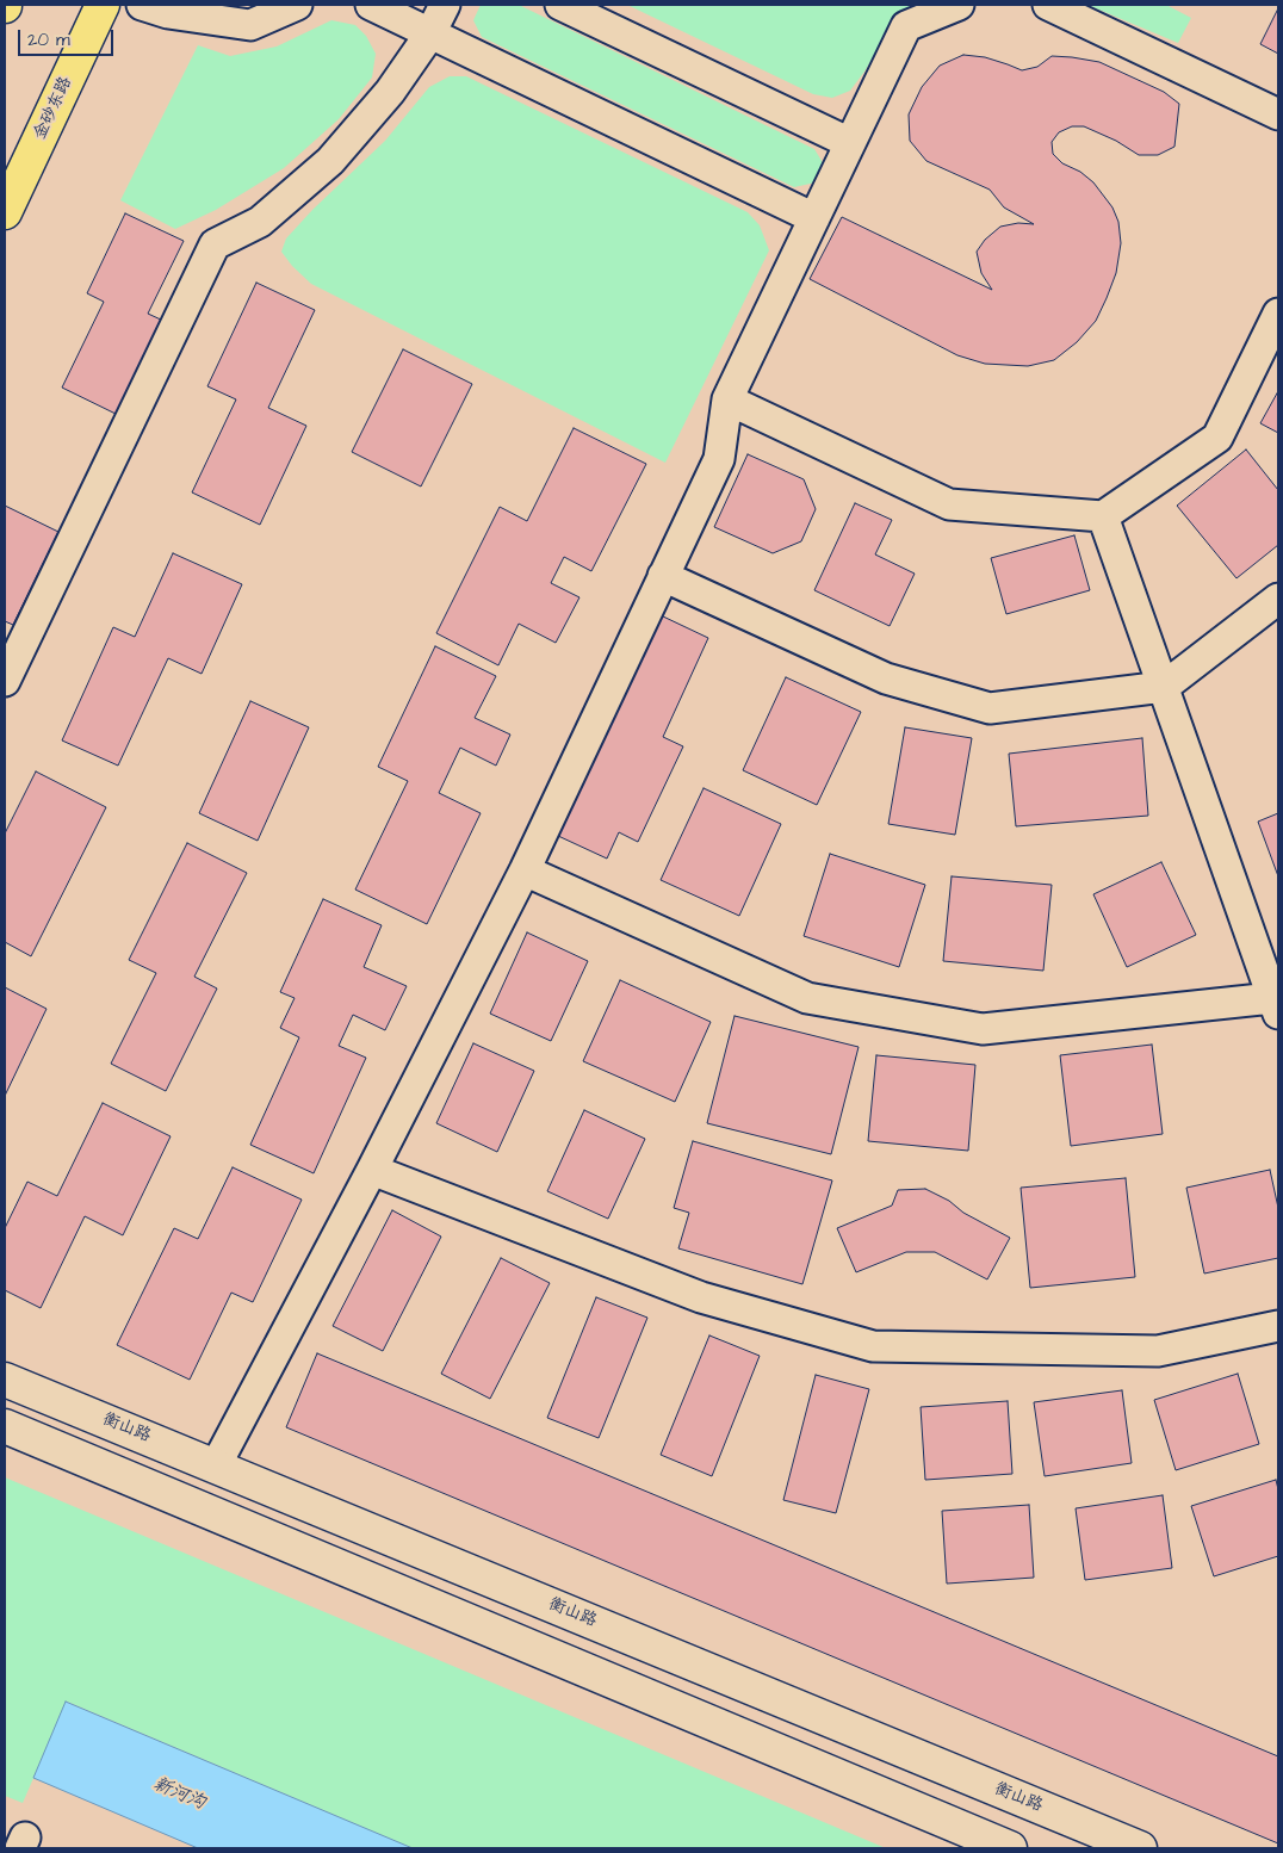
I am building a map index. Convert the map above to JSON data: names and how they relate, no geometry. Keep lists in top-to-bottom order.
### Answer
{
  "streets": {
    "main road": ["金砂东路"],
    "street": ["衡山路"]
  },
  "water": ["新河沟"],
  "scale_bar": "20 m"
}
